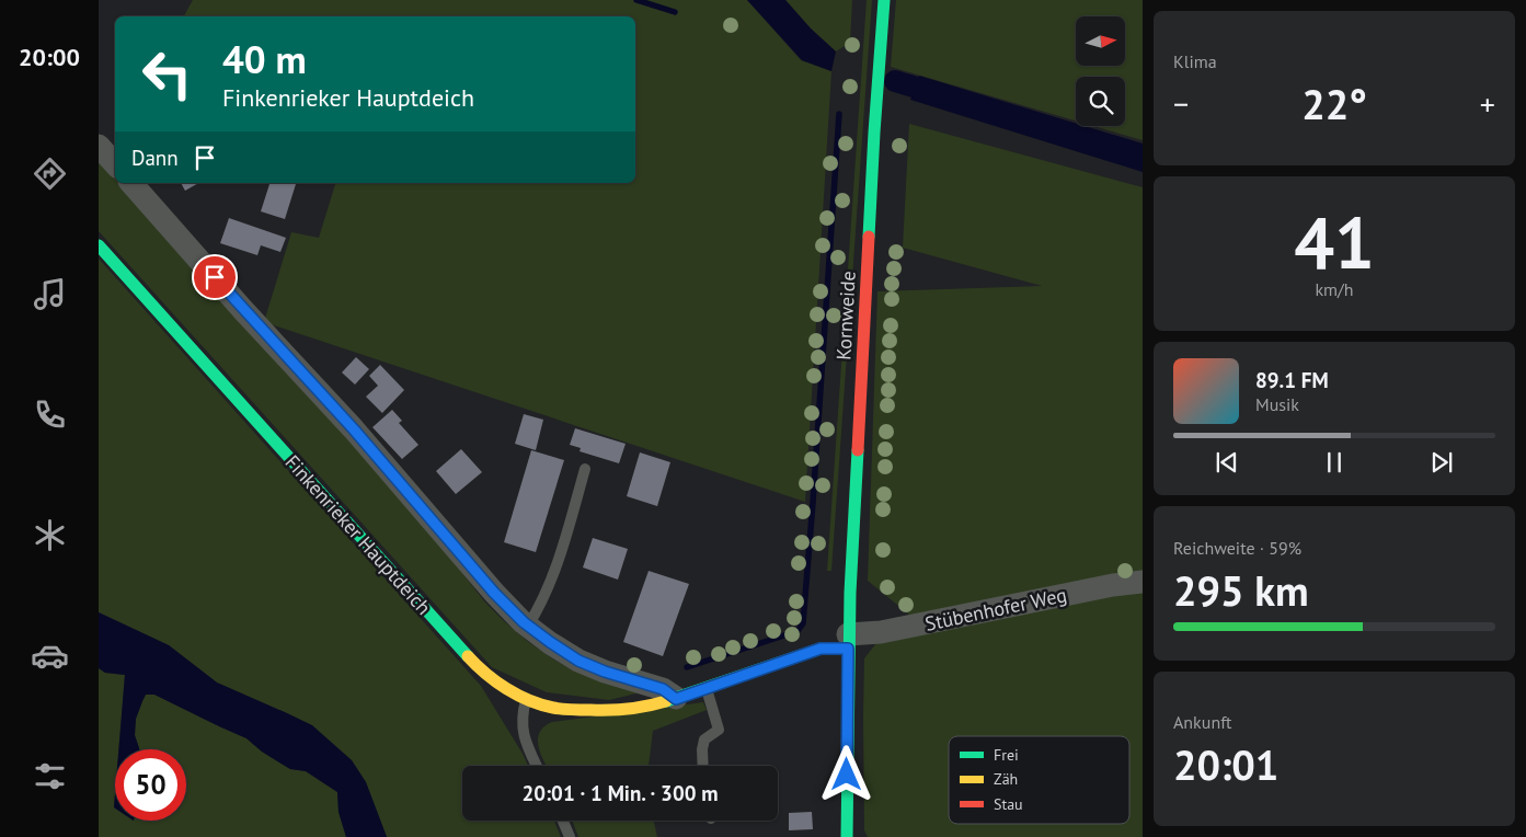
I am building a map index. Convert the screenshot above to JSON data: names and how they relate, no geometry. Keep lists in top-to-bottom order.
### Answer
{
  "streets": {
    "street": ["Kornweide", "Finkenrieker Hauptdeich", "Stübenhofer Weg"]
  },
  "crossings": [
    ["Kornweide", "Finkenrieker Hauptdeich"],
    ["Kornweide", "Stübenhofer Weg"],
    ["Finkenrieker Hauptdeich", "Stübenhofer Weg"]
  ],
  "legend": ["Frei", "Zäh", "Stau"],
  "north": "right",
  "page": {
    "tabs": "20:00",
    "tile": [
      "Klima",
      ["41", "km/h"],
      ["Reichweite · 59%", "295 km"],
      ["Ankunft", "20:01"]
    ],
    "turn": ["40 m", "Finkenrieker Hauptdeich"],
    "heat": ["−", "22°", "+"],
    "then": "Dann",
    "song": ["89.1 FM", "Musik"],
    "limit": "50",
    "trip": "20:01 · 1 Min. · 300 m"
  }
}
